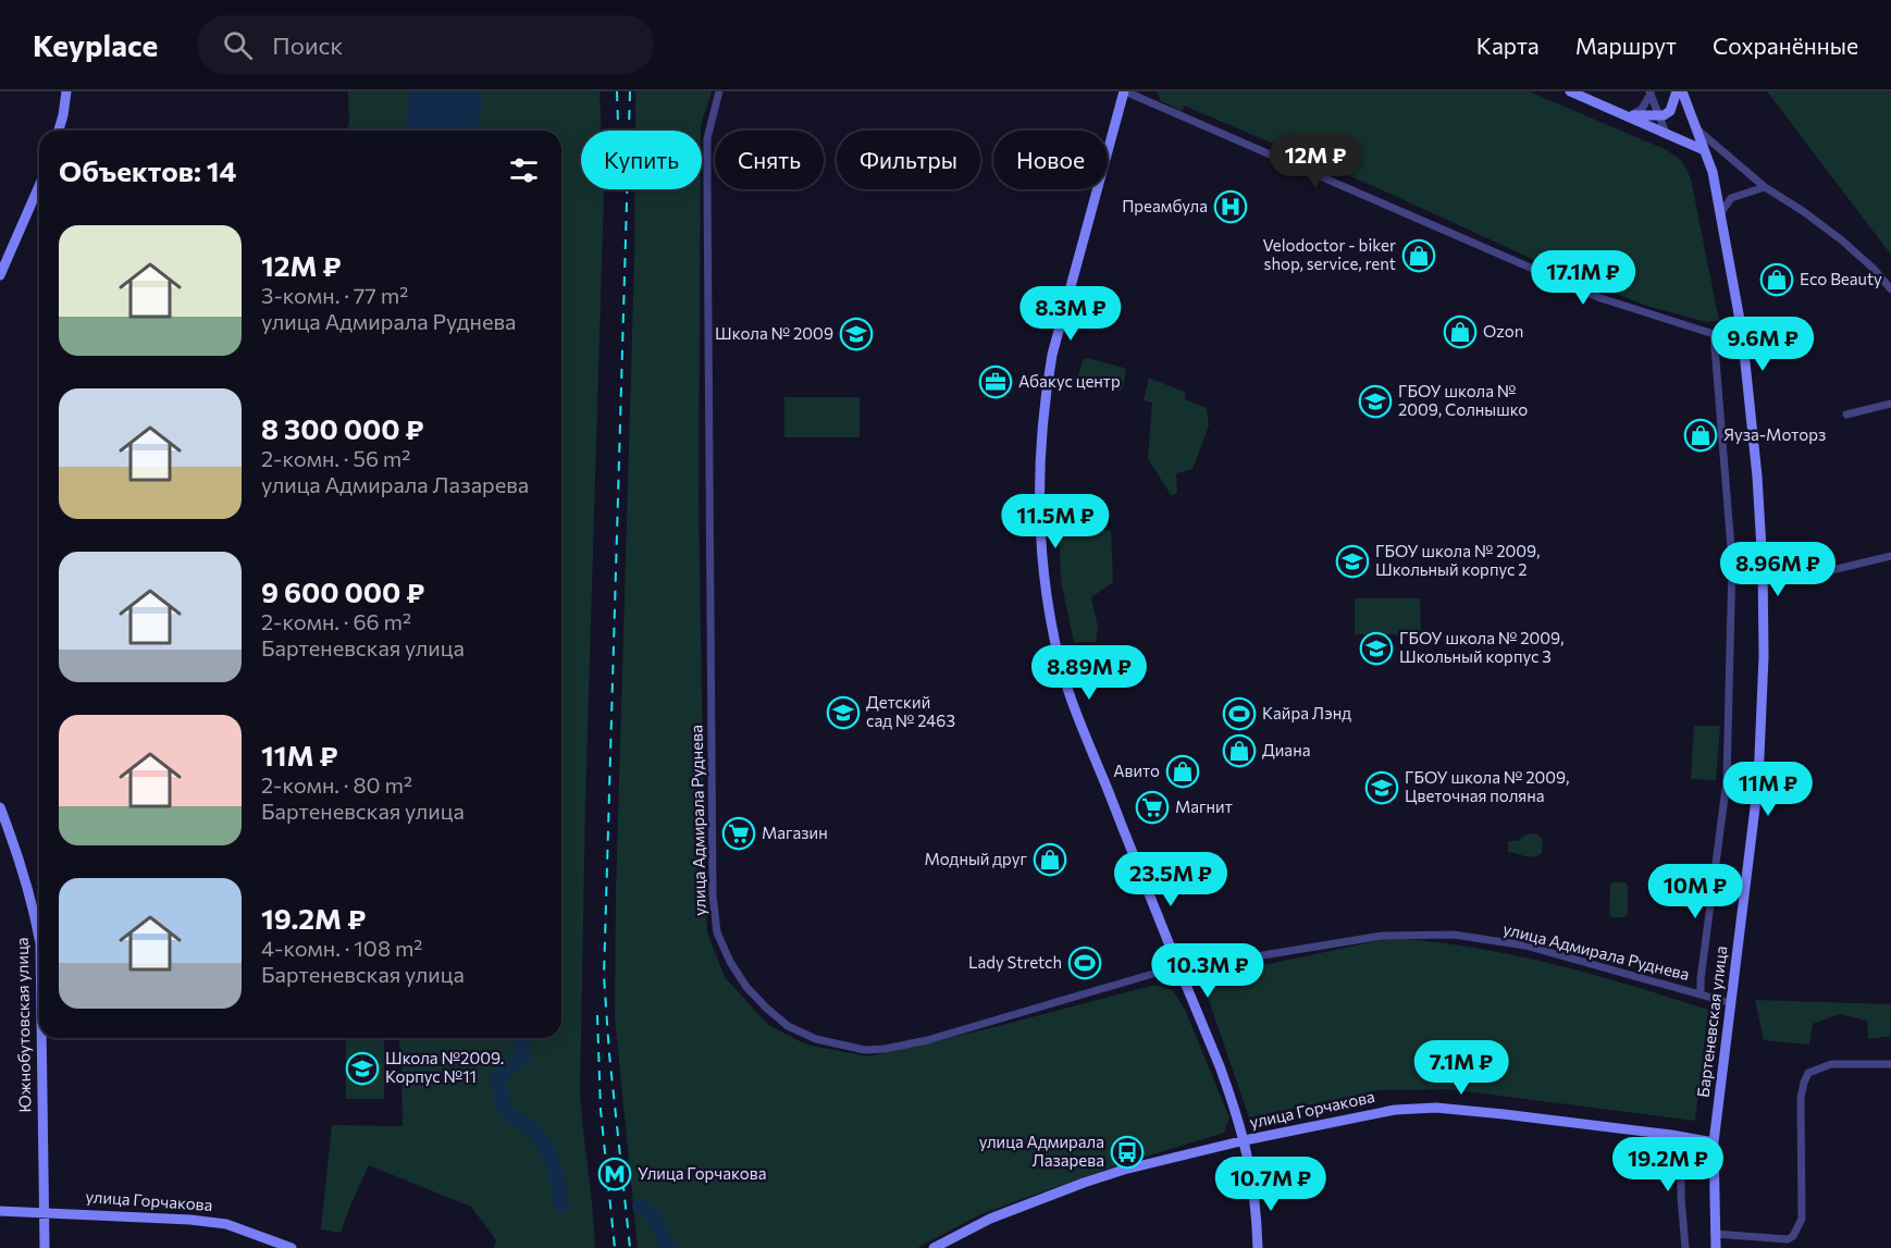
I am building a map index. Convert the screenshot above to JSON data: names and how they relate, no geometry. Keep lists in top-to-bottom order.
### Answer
{
  "streets": {
    "street": [
      "улица Адмирала Руднева",
      "Бартеневская улица",
      "Южнобутовская улица",
      "улица Горчакова"
    ]
  },
  "crossings": [
    ["улица Адмирала Руднева", "Бартеневская улица"],
    ["Бартеневская улица", "улица Горчакова"],
    ["Южнобутовская улица", "улица Горчакова"]
  ],
  "places": {
    "hospital": ["Преамбула"],
    "shop": [
      "Velodoctor - biker shop, service, rent",
      "Eco Beauty",
      "Ozon",
      "Яуза-Моторз",
      "Диана",
      "Авито",
      "Модный друг"
    ],
    "school or university": [
      "Школа № 2009",
      "ГБОУ школа № 2009, Солнышко",
      "ГБОУ школа № 2009, Школьный корпус 2",
      "ГБОУ школа № 2009, Школьный корпус 3",
      "Детский сад № 2463",
      "ГБОУ школа № 2009, Цветочная поляна",
      "Школа №2009. Корпус №11"
    ],
    "office": ["Абакус центр"],
    "sports": ["Кайра Лэнд", "Lady Stretch"],
    "supermarket": ["Магнит", "Магазин"],
    "bus stop": ["улица Адмирала Лазарева"],
    "metro station": ["Улица Горчакова"]
  },
  "page": {
    "header": "Keyplace",
    "search": "Поиск",
    "nav": ["Карта", "Маршрут", "Сохранённые"],
    "chip": [
      "Купить",
      "Снять",
      "Фильтры",
      "Новое"
    ],
    "heading": "Объектов: 14",
    "price": [
      "12M ₽",
      "17.1M ₽",
      "8.3M ₽",
      "9.6M ₽",
      "11.5M ₽",
      "8.96M ₽",
      "8.89M ₽",
      "11M ₽",
      "23.5M ₽",
      "10M ₽",
      "10.3M ₽",
      "7.1M ₽",
      "19.2M ₽",
      "10.7M ₽"
    ],
    "list": [
      {
        "name": "12M ₽",
        "note": "3-комн. · 77 m² · улица Адмирала Руднева"
      },
      {
        "name": "8 300 000 ₽",
        "note": "2-комн. · 56 m² · улица Адмирала Лазарева"
      },
      {
        "name": "9 600 000 ₽",
        "note": "2-комн. · 66 m² · Бартеневская улица"
      },
      {
        "name": "11M ₽",
        "note": "2-комн. · 80 m² · Бартеневская улица"
      },
      {
        "name": "19.2M ₽",
        "note": "4-комн. · 108 m² · Бартеневская улица"
      }
    ]
  }
}
